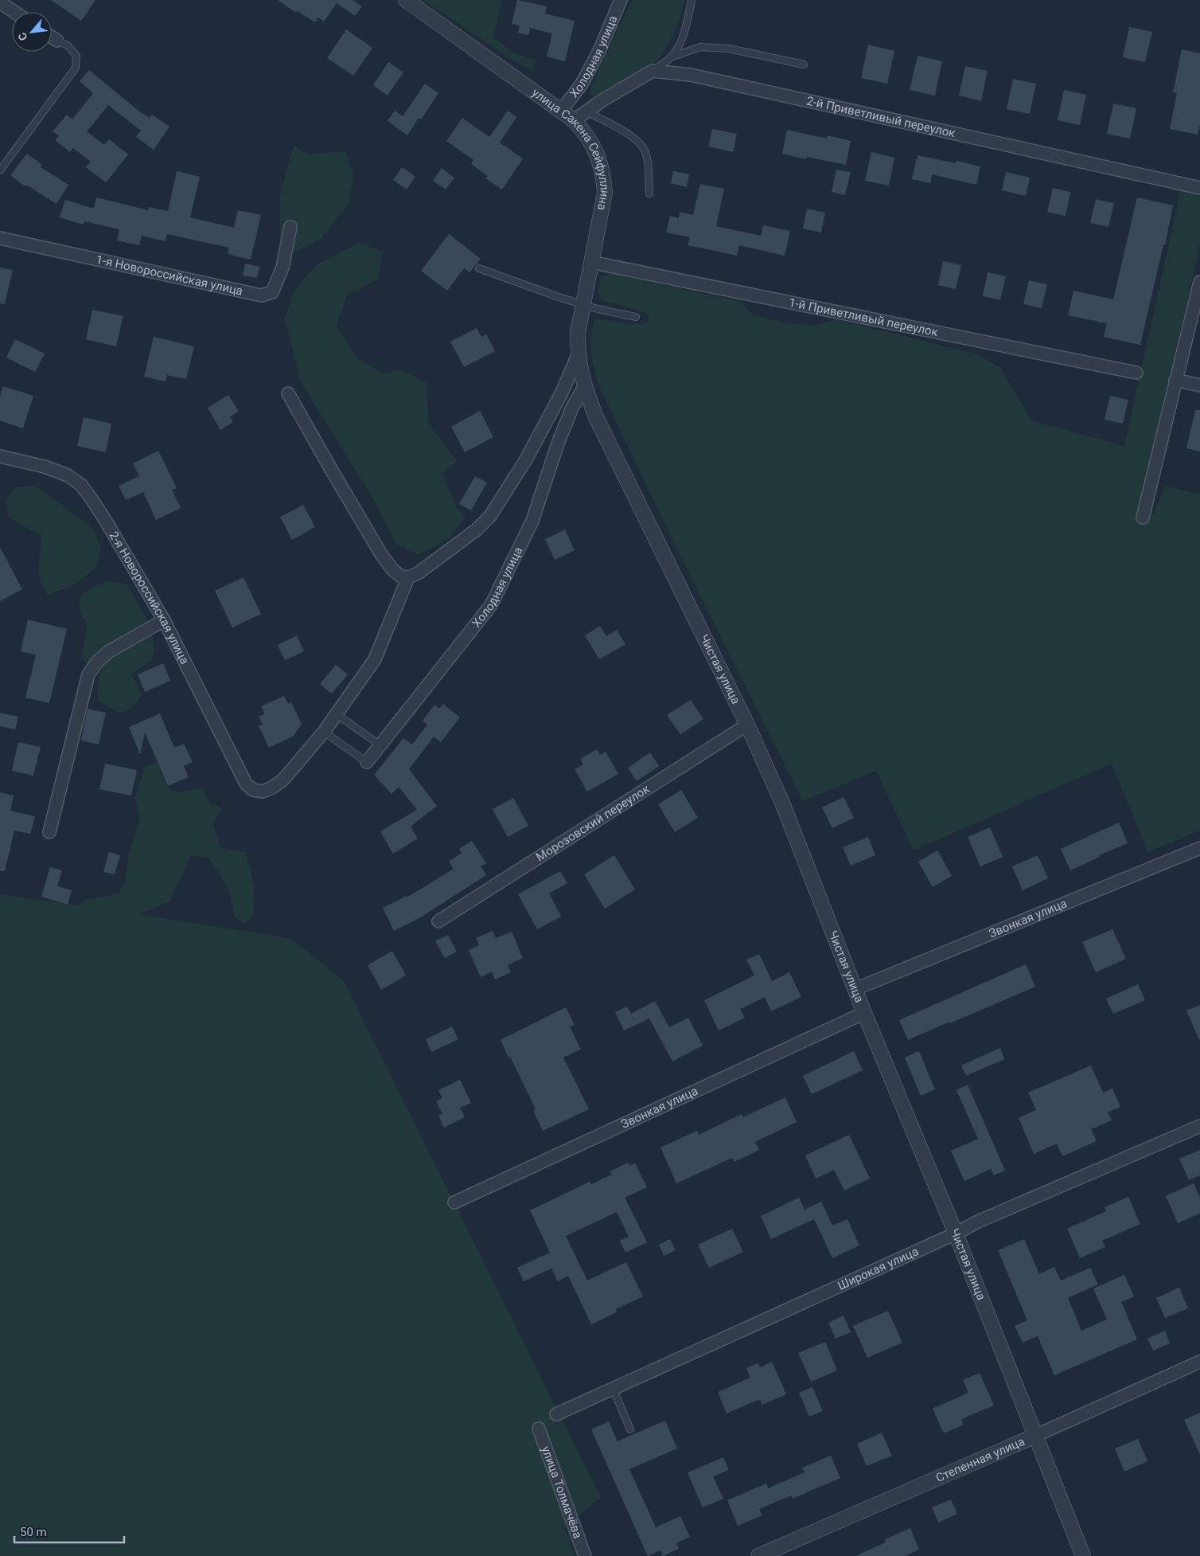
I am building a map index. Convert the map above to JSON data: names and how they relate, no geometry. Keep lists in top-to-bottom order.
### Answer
{
  "streets": {
    "street": [
      "Холодная улица",
      "2-й Приветливый переулок",
      "улица Сакена Сейфуллина",
      "1-я Новороссийская улица",
      "1-й Приветливый переулок",
      "2-я Новороссийская улица",
      "Чистая улица",
      "Морозовский переулок",
      "Звонкая улица",
      "Широкая улица",
      "Степенная улица",
      "улица Толмачёва"
    ]
  },
  "crossings": [
    ["Холодная улица", "улица Сакена Сейфуллина"],
    ["Холодная улица", "Чистая улица"],
    ["улица Сакена Сейфуллина", "1-й Приветливый переулок"],
    ["улица Сакена Сейфуллина", "Чистая улица"],
    ["Чистая улица", "Морозовский переулок"],
    ["Чистая улица", "Звонкая улица"],
    ["Чистая улица", "Широкая улица"],
    ["Чистая улица", "Степенная улица"]
  ],
  "scale_bar": "50 m",
  "north": "bottom left"
}
